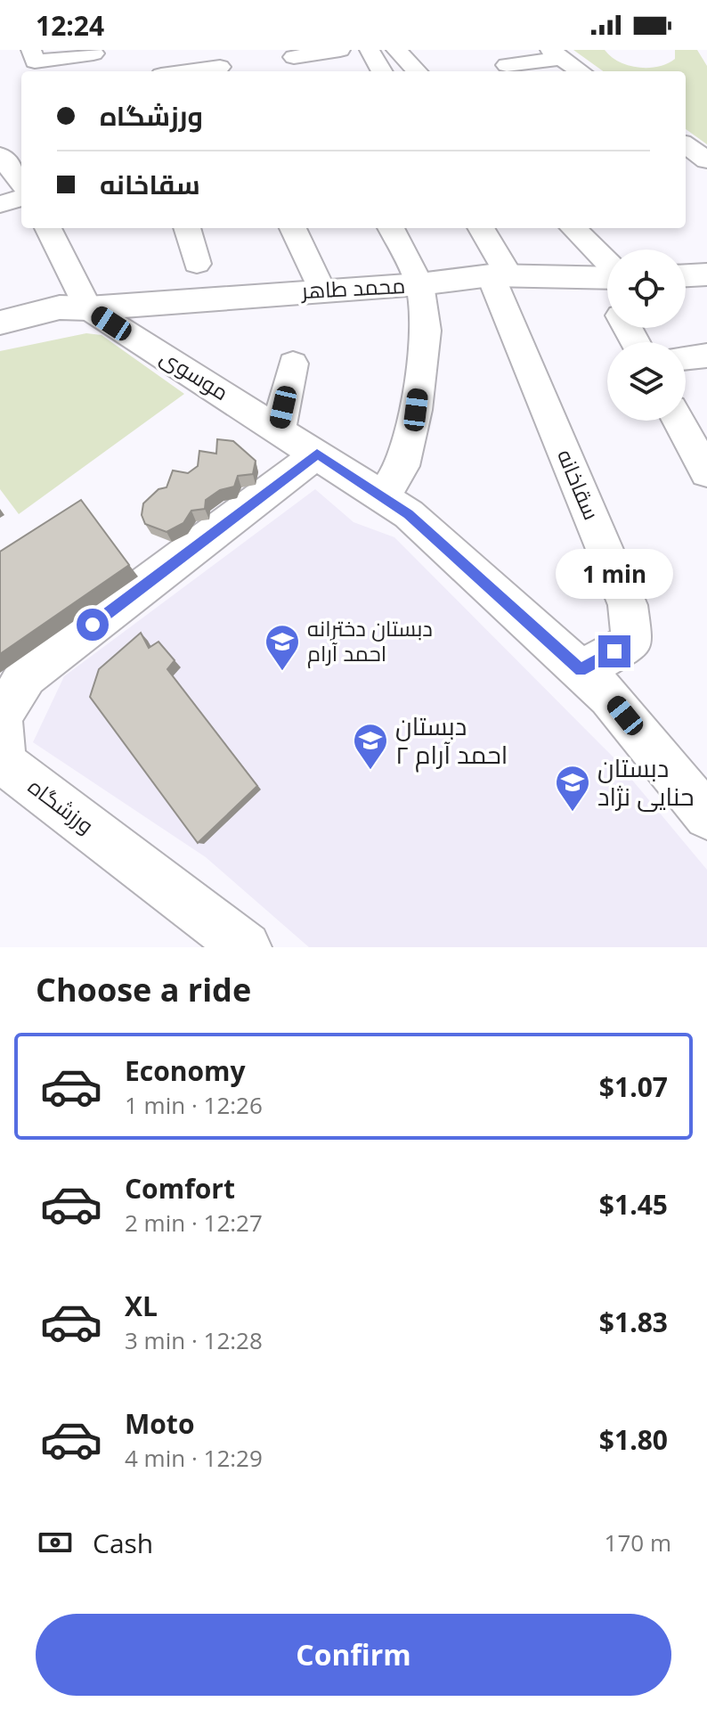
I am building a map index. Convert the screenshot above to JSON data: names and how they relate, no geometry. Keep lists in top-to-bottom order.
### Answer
{
  "streets": {
    "main road": ["محمد طاهر"],
    "street": ["موسوی", "سقاخانه", "ورزشگاه"]
  },
  "crossings": [
    ["محمد طاهر", "موسوی"],
    ["محمد طاهر", "سقاخانه"],
    ["موسوی", "سقاخانه"],
    ["موسوی", "ورزشگاه"]
  ],
  "places": {
    "school or university": ["دبستان دخترانه احمد آرام", "دبستان احمد آرام ۲", "دبستان حنایی نژاد"]
  },
  "page": {
    "status": "12:24",
    "banner": ["ورزشگاه", "سقاخانه"],
    "bubble": "1 min",
    "heading": "Choose a ride",
    "list": [
      {
        "name": "Economy",
        "note": "1 min · 12:26",
        "value": "$1.07"
      },
      {
        "name": "Comfort",
        "note": "2 min · 12:27",
        "value": "$1.45"
      },
      {
        "name": "XL",
        "note": "3 min · 12:28",
        "value": "$1.83"
      },
      {
        "name": "Moto",
        "note": "4 min · 12:29",
        "value": "$1.80"
      }
    ],
    "pay": ["Cash", "170 m"],
    "buttons": "Confirm"
  }
}
